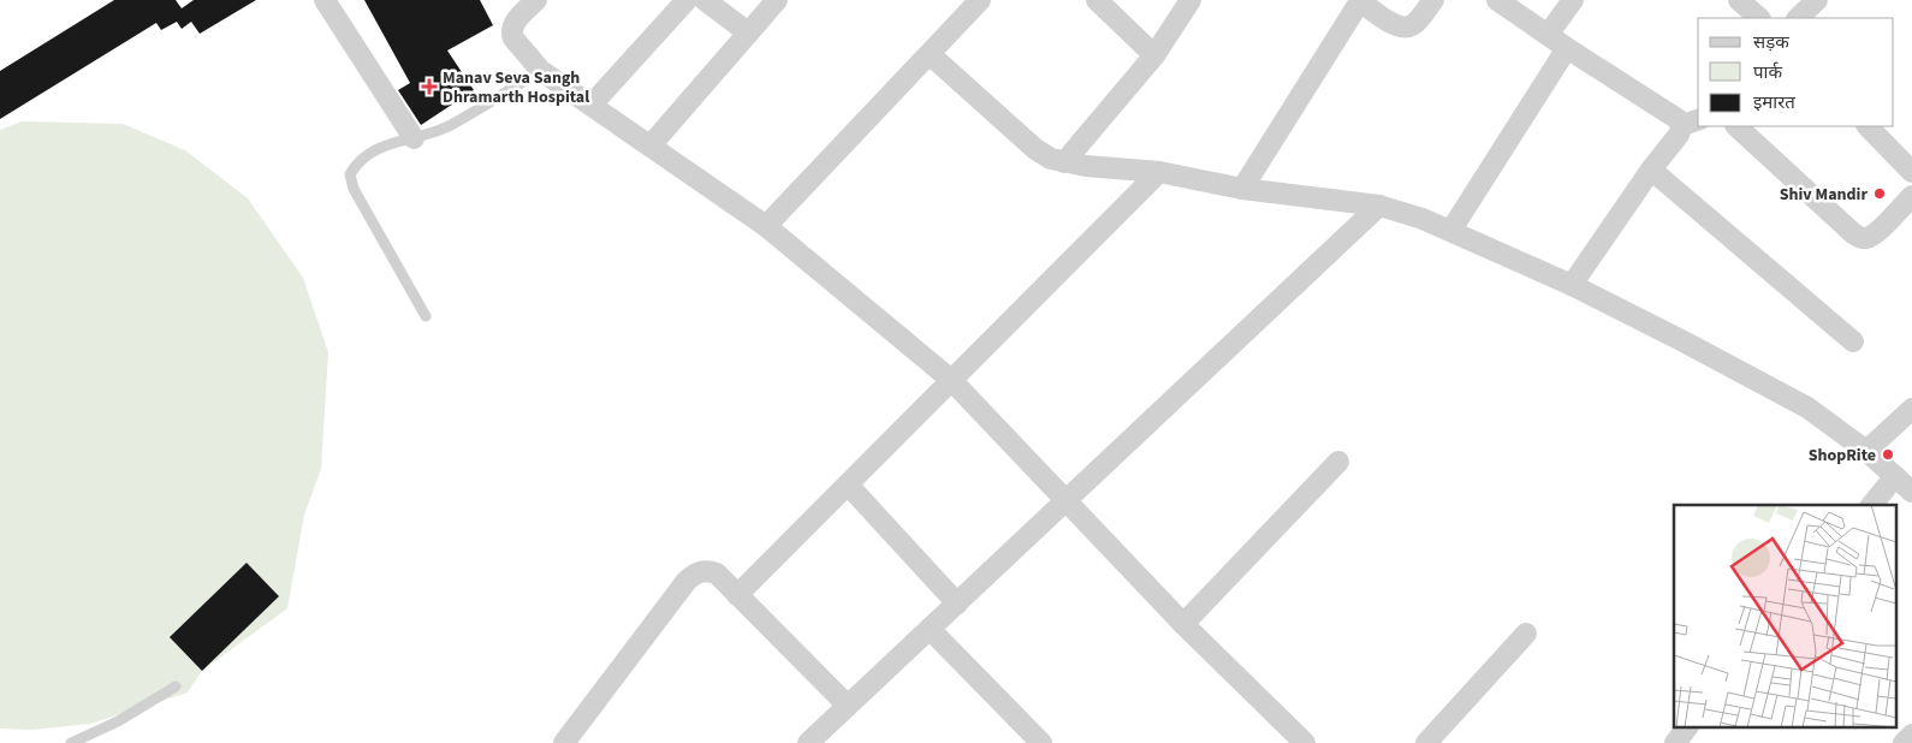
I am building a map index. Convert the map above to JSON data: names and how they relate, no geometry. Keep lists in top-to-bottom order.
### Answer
{
  "places": {
    "health": ["Manav Seva Sangh Dhramarth Hospital"],
    "other": ["Shiv Mandir", "ShopRite"]
  },
  "legend": ["सड़क", "पार्क", "इमारत"]
}
